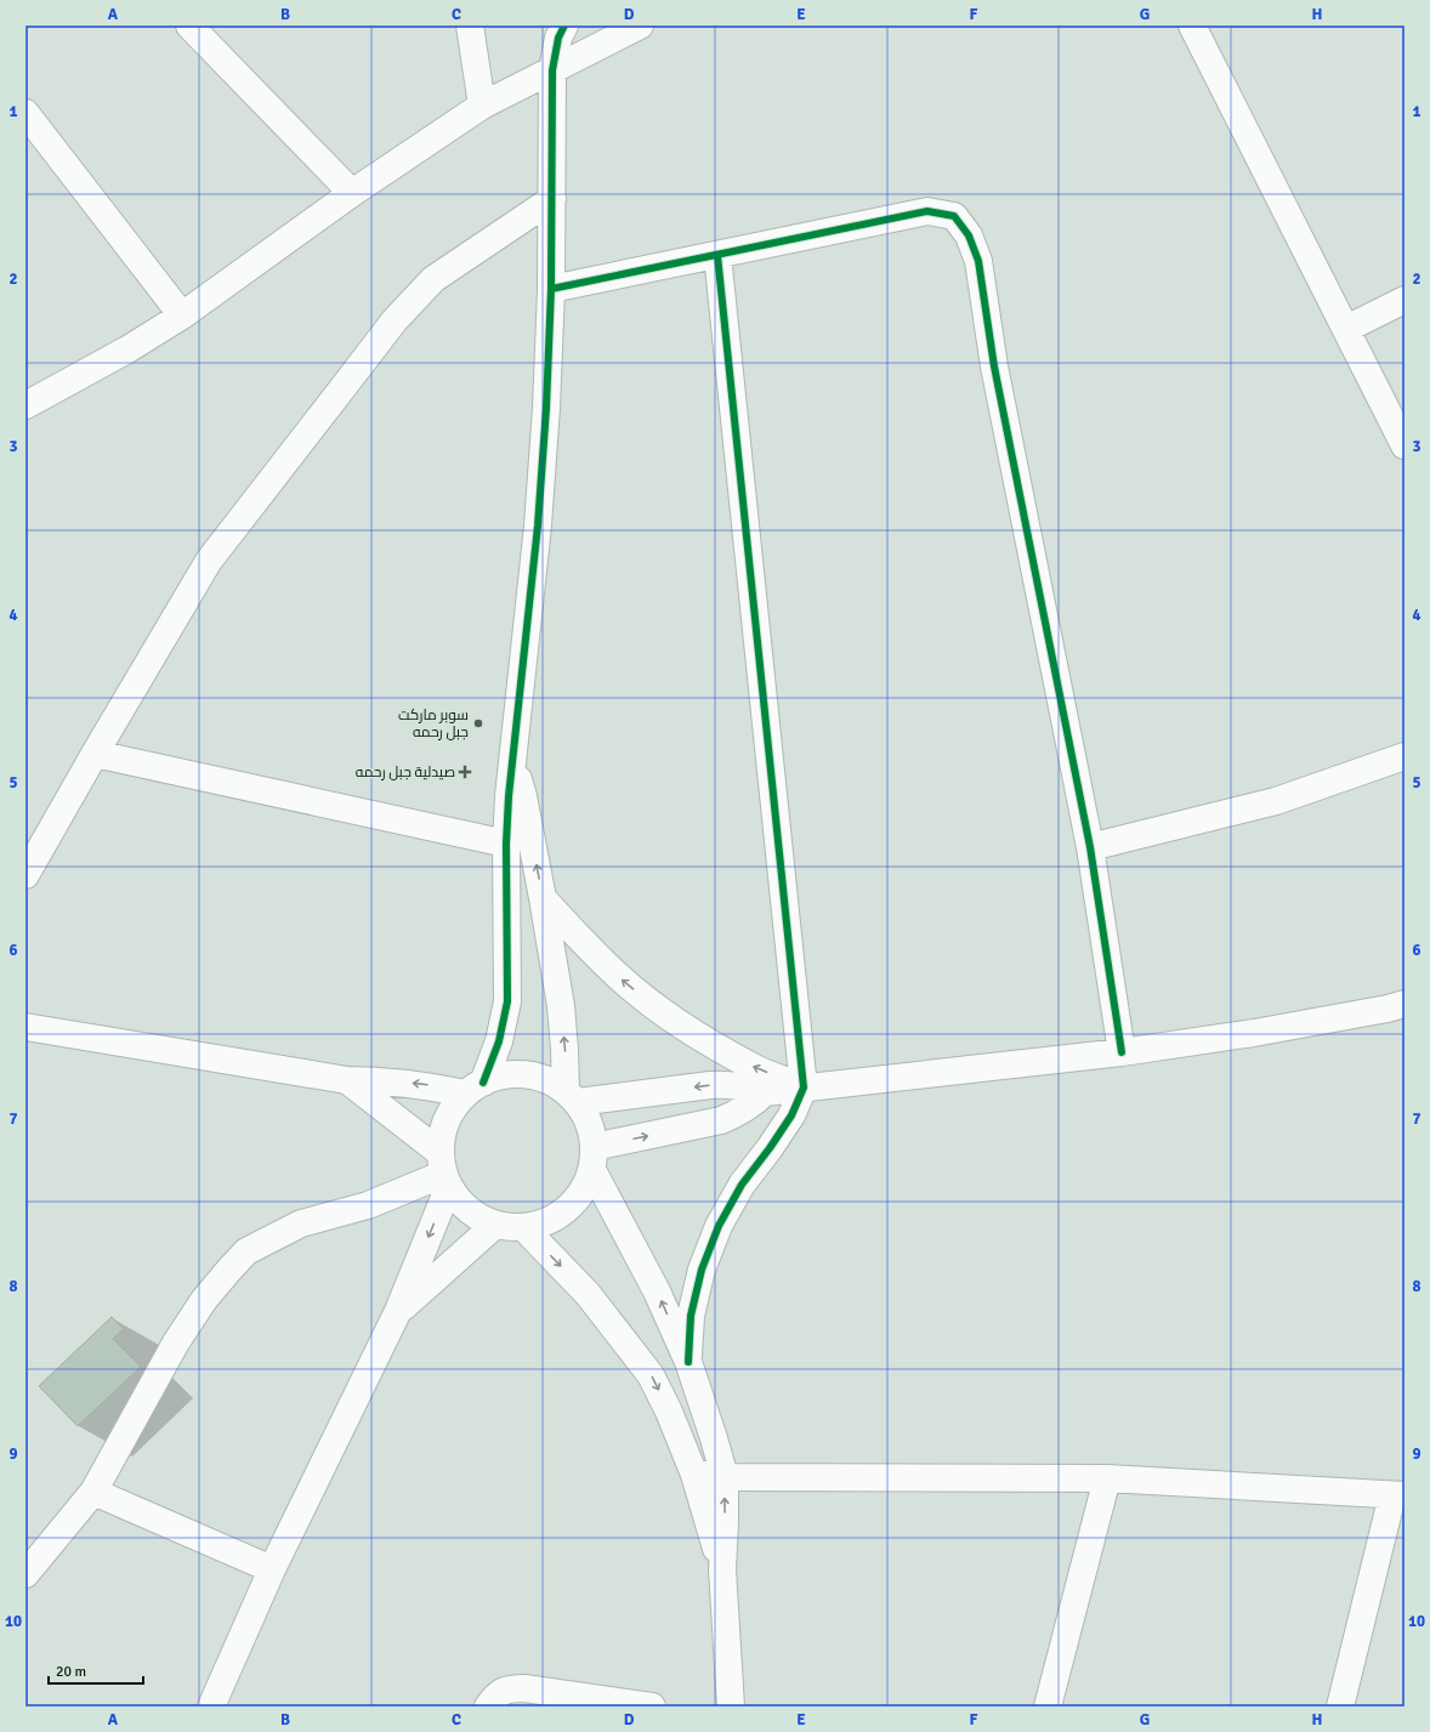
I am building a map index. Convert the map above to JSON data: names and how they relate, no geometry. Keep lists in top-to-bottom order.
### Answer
{
  "places": {
    "other": ["سوبر ماركت جبل رحمه"],
    "health": ["صيدلية جبل رحمه"]
  },
  "scale_bar": "20 m",
  "grid": {
    "columns": [
      "A",
      "B",
      "C",
      "D",
      "E",
      "F",
      "G",
      "H"
    ],
    "rows": [
      "1",
      "2",
      "3",
      "4",
      "5",
      "6",
      "7",
      "8",
      "9",
      "10"
    ]
  }
}
